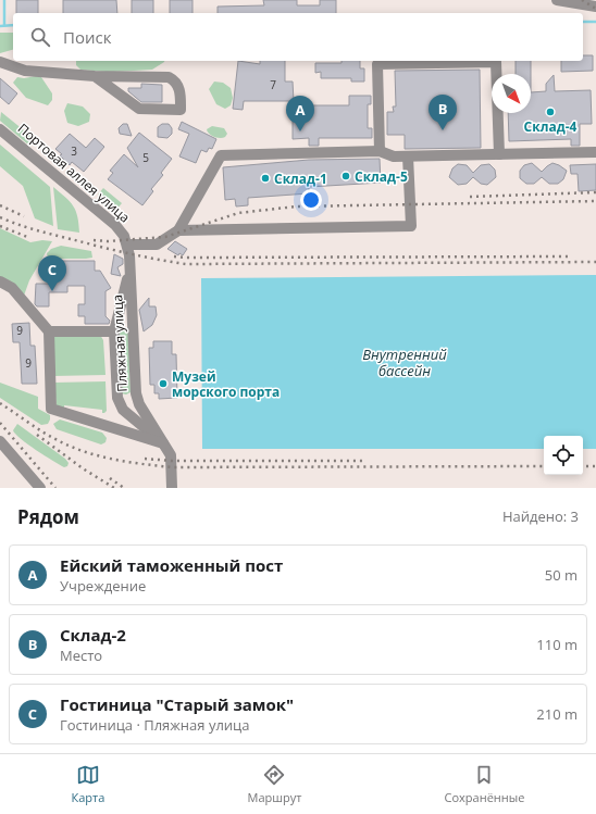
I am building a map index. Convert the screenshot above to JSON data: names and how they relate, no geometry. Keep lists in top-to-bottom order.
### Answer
{
  "streets": {
    "street": ["Портовая аллея улица", "Пляжная улица"]
  },
  "crossings": [
    ["Портовая аллея улица", "Пляжная улица"]
  ],
  "water": ["Внутренний бассейн"],
  "places": [
    "Склад-4",
    "Склад-5",
    "Склад-1",
    "Музей морского порта"
  ],
  "house_numbers": [
    "7",
    "3",
    "5",
    "9",
    "9"
  ],
  "north": "bottom right",
  "page": {
    "search": "Поиск",
    "pins": ["B", "A", "C"],
    "heading": ["Рядом", "Найдено: 3"],
    "list": [
      {
        "mark": "A",
        "name": "Ейский таможенный пост",
        "note": "Учреждение",
        "value": "50 m"
      },
      {
        "mark": "B",
        "name": "Склад-2",
        "note": "Место",
        "value": "110 m"
      },
      {
        "mark": "C",
        "name": "Гостиница \"Старый замок\"",
        "note": "Гостиница · Пляжная улица",
        "value": "210 m"
      }
    ],
    "nav": ["Карта", "Маршрут", "Сохранённые"]
  }
}
